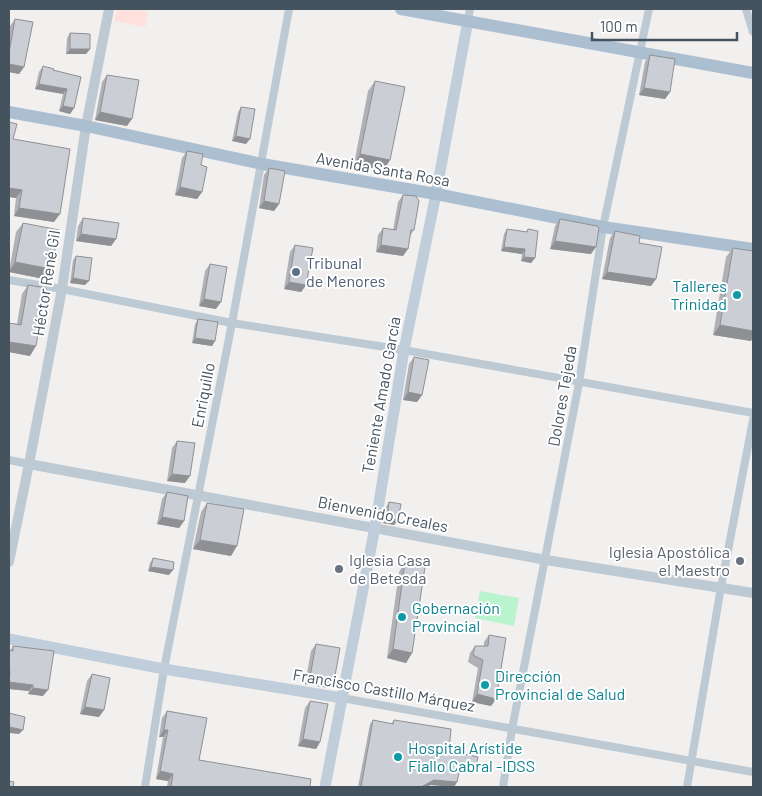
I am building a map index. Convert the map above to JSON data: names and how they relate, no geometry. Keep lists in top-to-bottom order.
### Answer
{
  "streets": {
    "main road": ["Avenida Santa Rosa", "Teniente Amado García", "Francisco Castillo Márquez"],
    "street": [
      "Héctor René Gil",
      "Enriquillo",
      "Dolores Tejeda",
      "Bienvenido Creales"
    ]
  },
  "crossings": [
    ["Avenida Santa Rosa", "Héctor René Gil"],
    ["Avenida Santa Rosa", "Enriquillo"],
    ["Avenida Santa Rosa", "Teniente Amado García"],
    ["Avenida Santa Rosa", "Dolores Tejeda"],
    ["Héctor René Gil", "Bienvenido Creales"],
    ["Enriquillo", "Bienvenido Creales"],
    ["Enriquillo", "Francisco Castillo Márquez"],
    ["Teniente Amado García", "Bienvenido Creales"],
    ["Teniente Amado García", "Francisco Castillo Márquez"],
    ["Dolores Tejeda", "Bienvenido Creales"],
    ["Dolores Tejeda", "Francisco Castillo Márquez"]
  ],
  "places": [
    "Tribunal de Menores",
    "Talleres Trinidad",
    "Iglesia Apostólica el Maestro",
    "Iglesia Casa de Betesda",
    "Gobernación Provincial",
    "Dirección Provincial de Salud",
    "Hospital Arístide Fiallo Cabral -IDSS"
  ],
  "scale_bar": "100 m"
}
